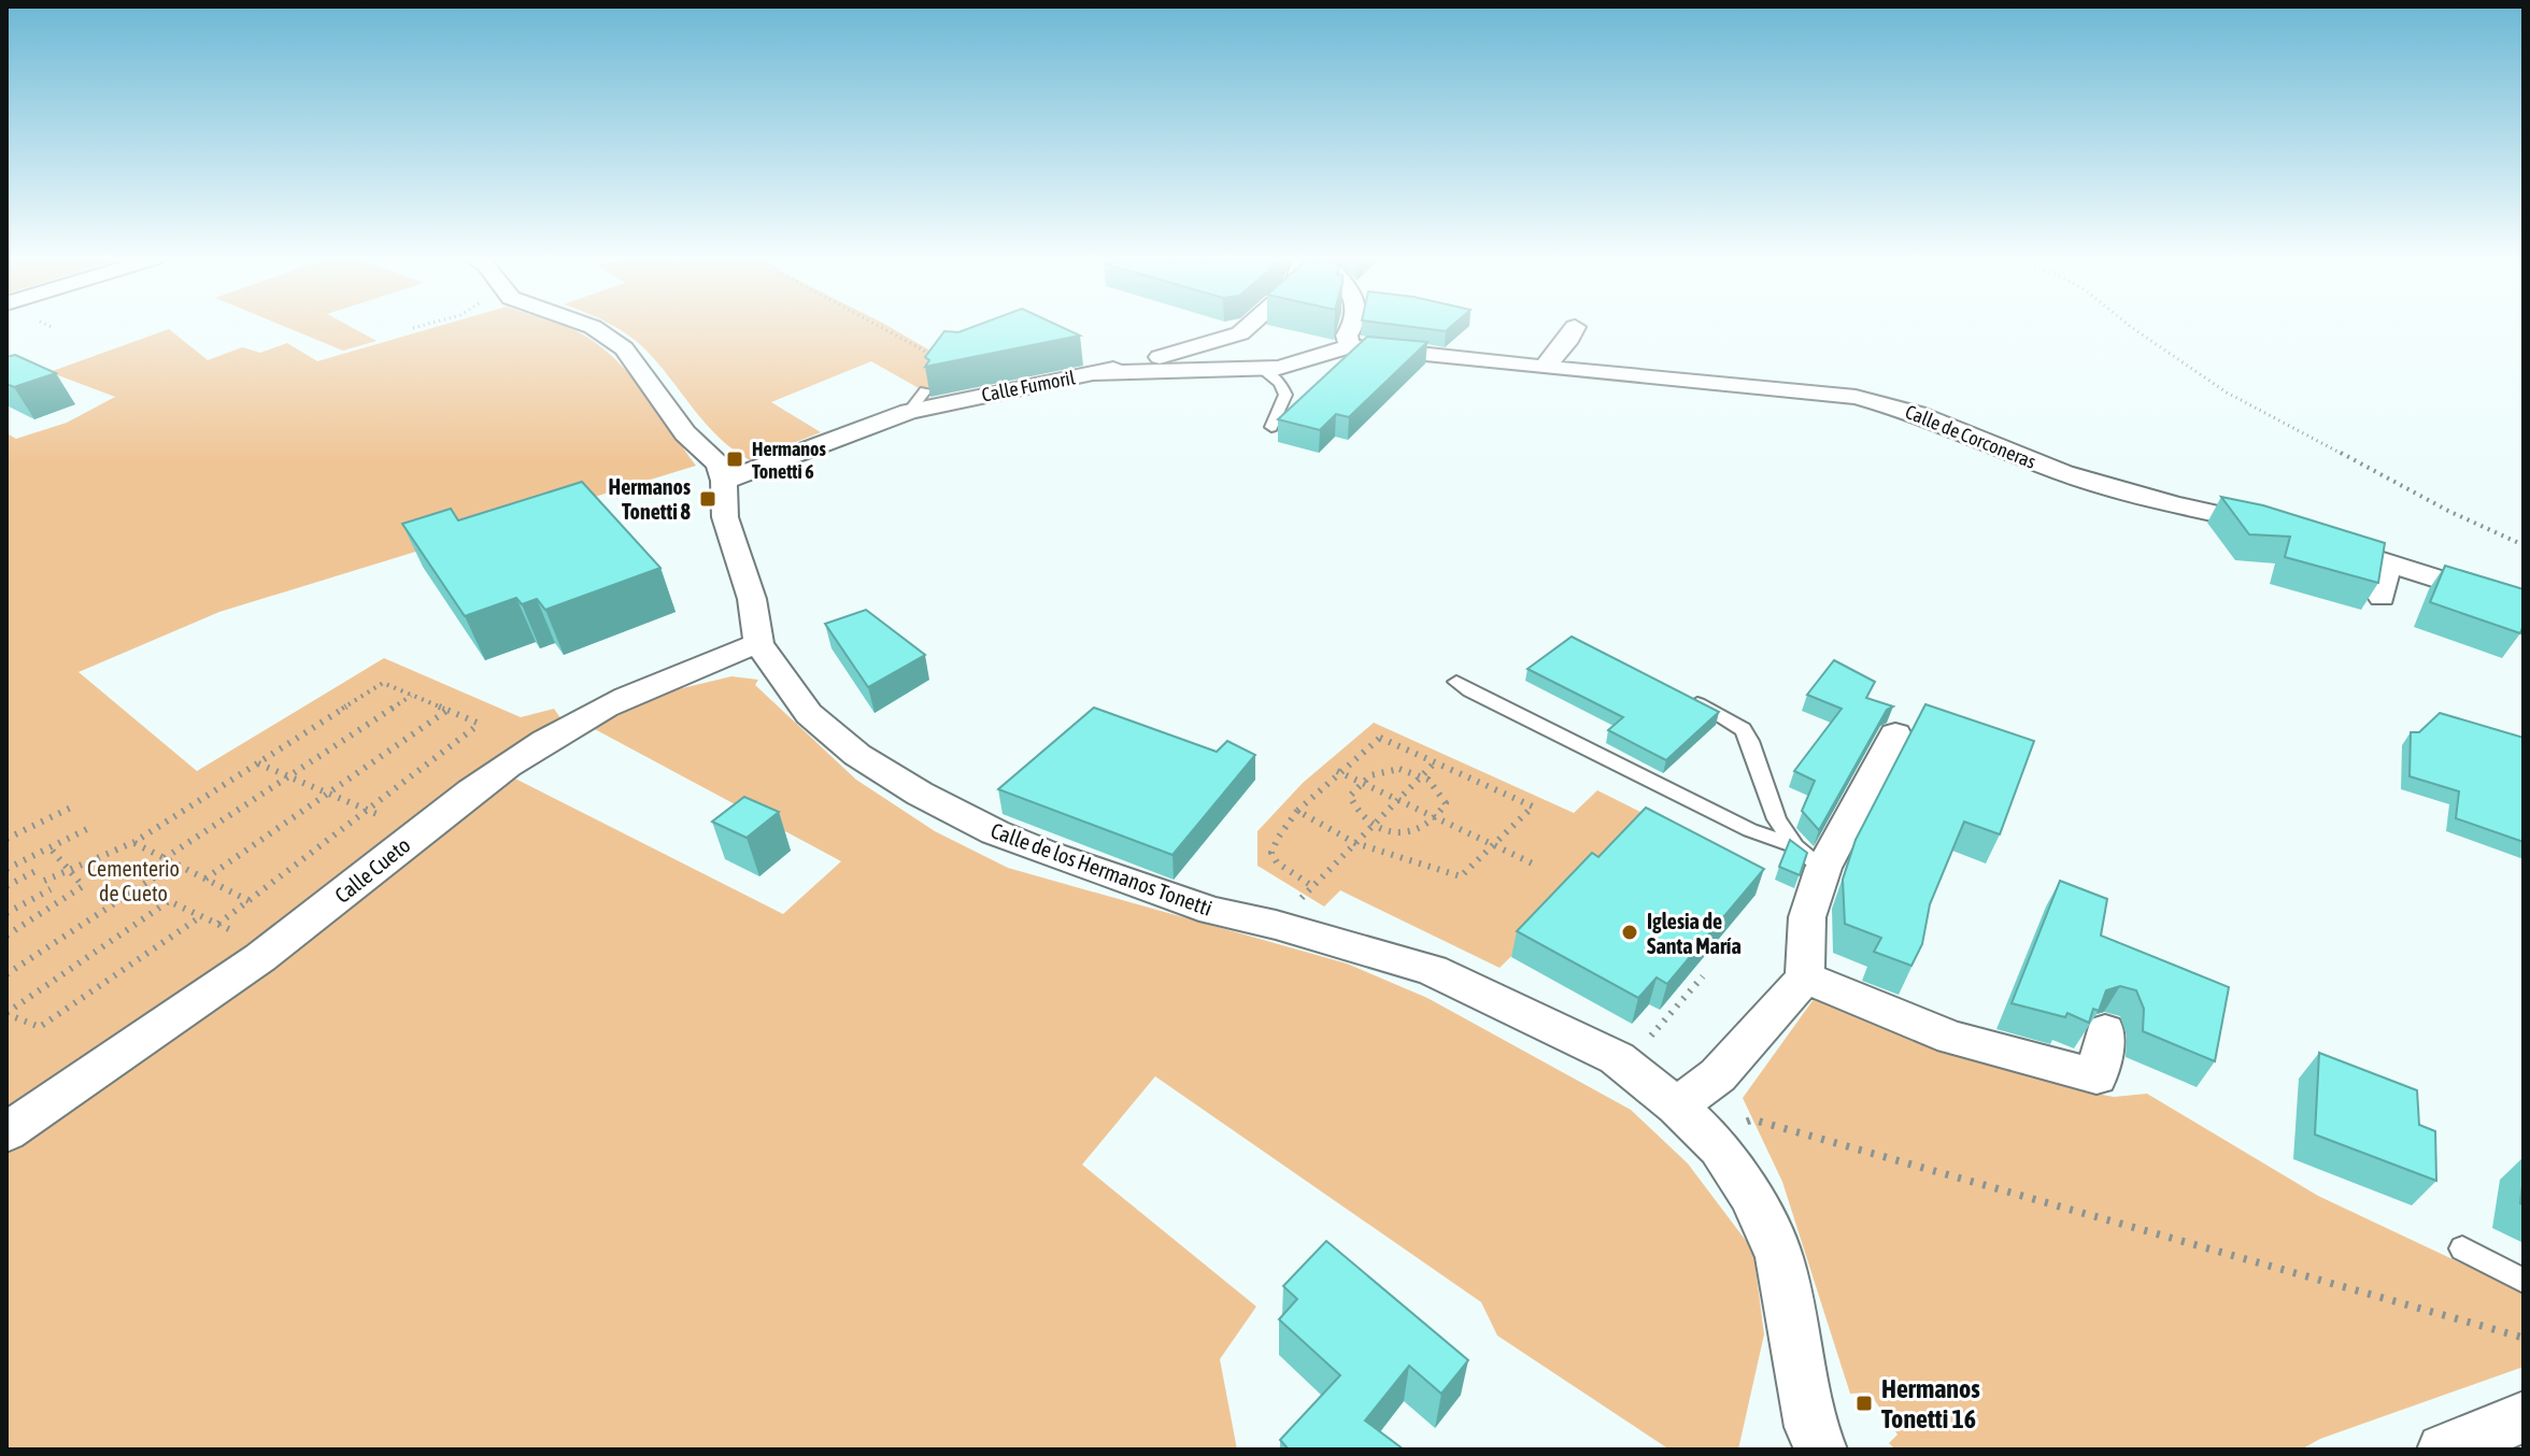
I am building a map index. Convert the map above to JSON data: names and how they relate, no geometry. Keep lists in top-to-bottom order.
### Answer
{
  "streets": {
    "street": [
      "Calle Fumoril",
      "Calle de Corconeras",
      "Calle de los Hermanos Tonetti",
      "Calle Cueto"
    ]
  },
  "crossings": [
    ["Calle Fumoril", "Calle de Corconeras"],
    ["Calle Fumoril", "Calle de los Hermanos Tonetti"],
    ["Calle de los Hermanos Tonetti", "Calle Cueto"]
  ],
  "parks": ["Cementerio de Cueto"],
  "places": {
    "transit": ["Hermanos Tonetti 6", "Hermanos Tonetti 8", "Hermanos Tonetti 16"],
    "other": ["Iglesia de Santa María"]
  }
}
